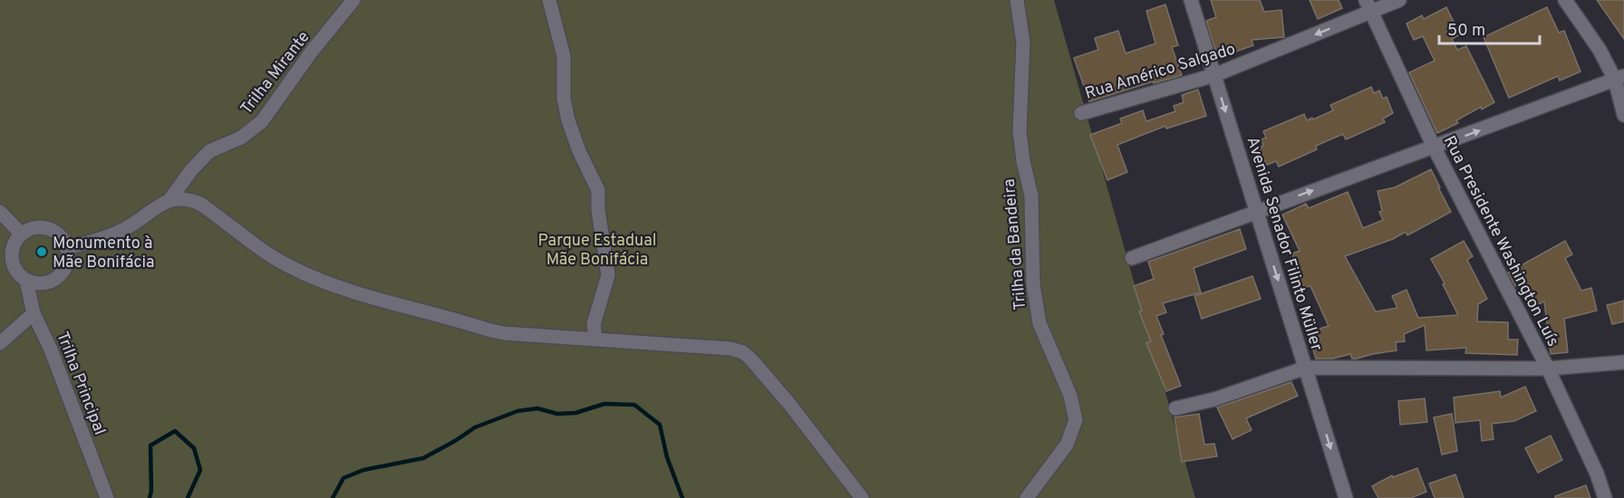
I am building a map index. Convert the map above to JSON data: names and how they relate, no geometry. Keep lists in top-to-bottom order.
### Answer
{
  "streets": {
    "street": [
      "Rua Américo Salgado",
      "Trilha Mirante",
      "Rua Presidente Washington Luís",
      "Avenida Senador Filinto Müller",
      "Trilha da Bandeira",
      "Trilha Principal"
    ]
  },
  "crossings": [
    ["Rua Américo Salgado", "Rua Presidente Washington Luís"],
    ["Rua Américo Salgado", "Avenida Senador Filinto Müller"],
    ["Trilha Mirante", "Trilha Principal"]
  ],
  "one_way": ["Rua Américo Salgado", "Avenida Senador Filinto Müller"],
  "parks": ["Parque Estadual Mãe Bonifácia"],
  "places": ["Monumento à Mãe Bonifácia"],
  "scale_bar": "50 m"
}
